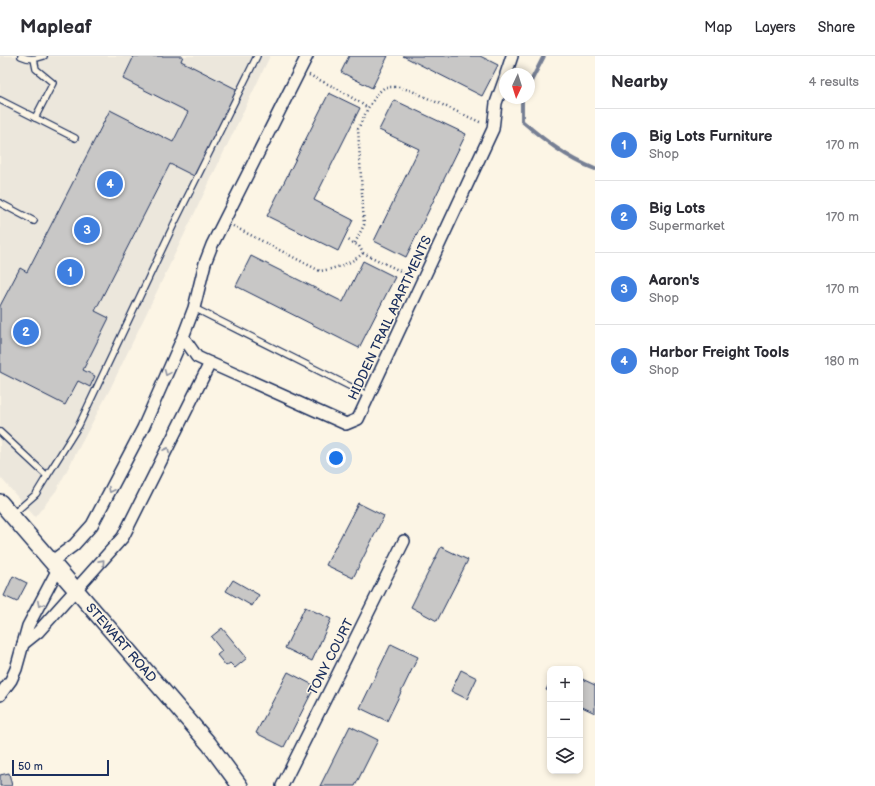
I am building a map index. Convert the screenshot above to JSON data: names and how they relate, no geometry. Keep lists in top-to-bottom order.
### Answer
{
  "streets": {
    "street": ["HIDDEN TRAIL APARTMENTS", "STEWART ROAD", "TONY COURT"]
  },
  "scale_bar": "50 m",
  "north": "bottom",
  "page": {
    "header": "Mapleaf",
    "nav": ["Map", "Layers", "Share"],
    "heading": ["Nearby", "4 results"],
    "list": [
      {
        "mark": "1",
        "name": "Big Lots Furniture",
        "note": "Shop",
        "value": "170 m"
      },
      {
        "mark": "2",
        "name": "Big Lots",
        "note": "Supermarket",
        "value": "170 m"
      },
      {
        "mark": "3",
        "name": "Aaron's",
        "note": "Shop",
        "value": "170 m"
      },
      {
        "mark": "4",
        "name": "Harbor Freight Tools",
        "note": "Shop",
        "value": "180 m"
      }
    ],
    "pins": [
      "4",
      "3",
      "1",
      "2"
    ],
    "map_buttons": ["+", "−"],
    "scale": "50 m"
  }
}
